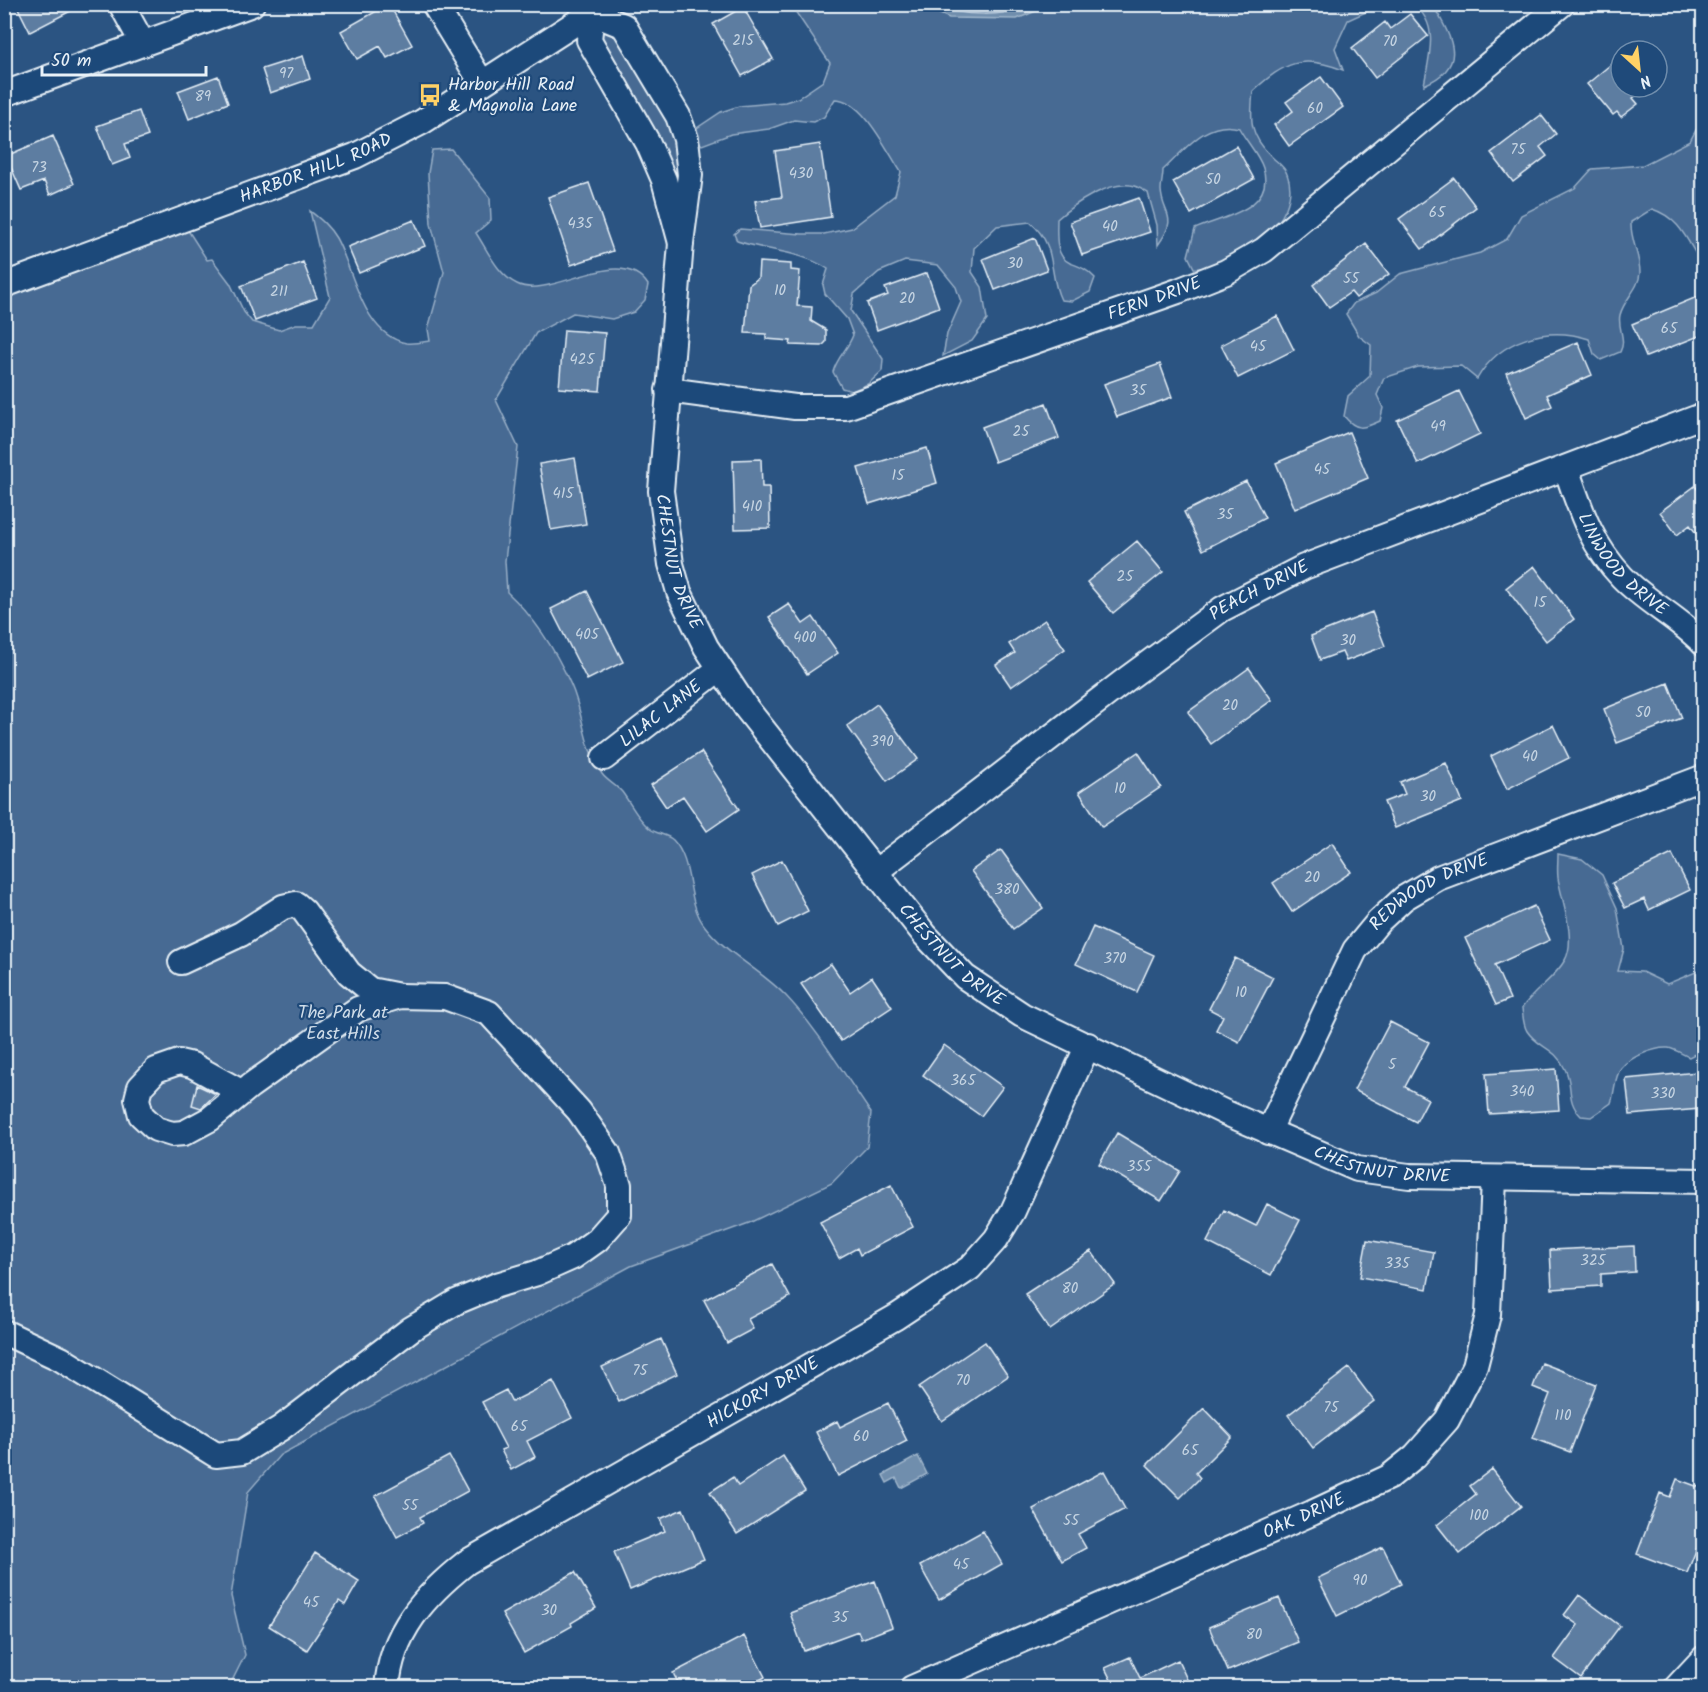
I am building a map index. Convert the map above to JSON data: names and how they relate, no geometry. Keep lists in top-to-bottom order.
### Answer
{
  "streets": {
    "street": [
      "HARBOR HILL ROAD",
      "FERN DRIVE",
      "CHESTNUT DRIVE",
      "LINWOOD DRIVE",
      "PEACH DRIVE",
      "LILAC LANE",
      "REDWOOD DRIVE",
      "HICKORY DRIVE",
      "OAK DRIVE"
    ]
  },
  "crossings": [
    ["HARBOR HILL ROAD", "CHESTNUT DRIVE"],
    ["FERN DRIVE", "CHESTNUT DRIVE"],
    ["CHESTNUT DRIVE", "PEACH DRIVE"],
    ["CHESTNUT DRIVE", "LILAC LANE"],
    ["CHESTNUT DRIVE", "REDWOOD DRIVE"],
    ["CHESTNUT DRIVE", "HICKORY DRIVE"],
    ["CHESTNUT DRIVE", "OAK DRIVE"],
    ["LINWOOD DRIVE", "PEACH DRIVE"]
  ],
  "parks": ["The Park at East Hills"],
  "places": {
    "bus stop": ["Harbor Hill Road & Magnolia Lane"]
  },
  "house_numbers": [
    "215",
    "70",
    "97",
    "89",
    "60",
    "75",
    "73",
    "430",
    "50",
    "65",
    "435",
    "40",
    "30",
    "55",
    "10",
    "211",
    "20",
    "65",
    "45",
    "425",
    "35",
    "49",
    "25",
    "45",
    "15",
    "415",
    "410",
    "35",
    "25",
    "15",
    "405",
    "400",
    "30",
    "20",
    "50",
    "390",
    "40",
    "10",
    "30",
    "20",
    "380",
    "370",
    "10",
    "5",
    "365",
    "340",
    "330",
    "355",
    "325",
    "335",
    "80",
    "75",
    "70",
    "75",
    "110",
    "65",
    "60",
    "65",
    "55",
    "100",
    "55",
    "45",
    "90",
    "45",
    "30",
    "35",
    "80"
  ],
  "scale_bar": "50 m",
  "north": "bottom right"
}
